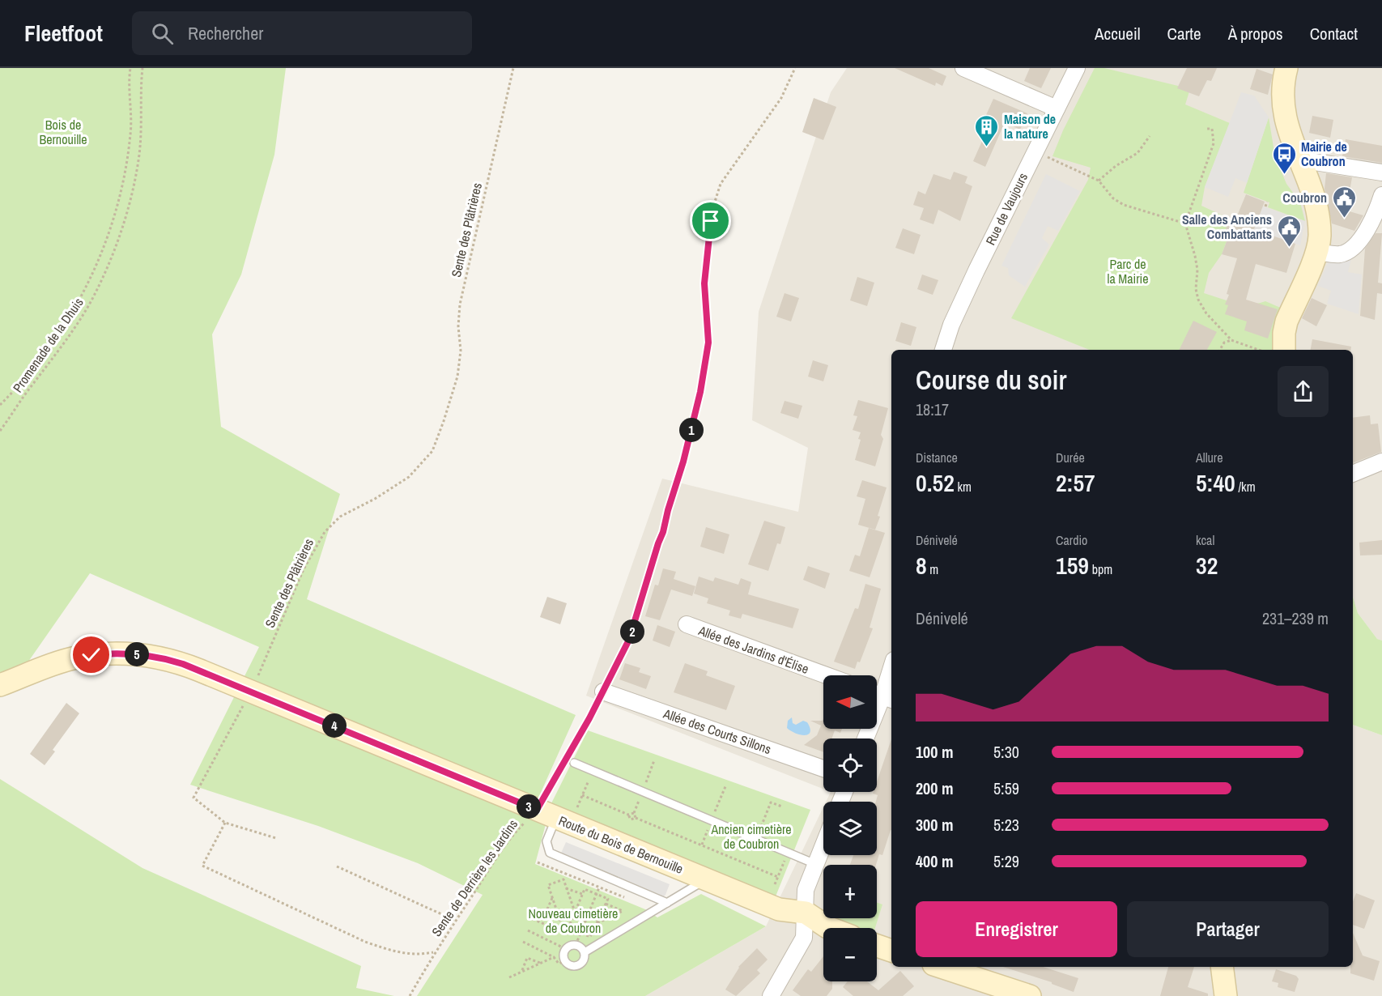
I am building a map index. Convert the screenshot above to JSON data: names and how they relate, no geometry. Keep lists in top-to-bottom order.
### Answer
{
  "streets": {
    "street": [
      "Rue de Vaujours",
      "Allée des Jardins d'Élise",
      "Allée des Courts Sillons",
      "Route du Bois de Bernouille"
    ],
    "path": ["Sente des Plâtrières", "Promenade de la Dhuis", "Sente de Derrière les Jardins"]
  },
  "crossings": [
    ["Sente des Plâtrières", "Route du Bois de Bernouille"],
    ["Allée des Courts Sillons", "Sente de Derrière les Jardins"],
    ["Route du Bois de Bernouille", "Sente de Derrière les Jardins"]
  ],
  "parks": [
    "Bois de Bernouille",
    "Parc de la Mairie",
    "Ancien cimetière de Coubron",
    "Nouveau cimetière de Coubron"
  ],
  "places": {
    "building": ["Maison de la nature"],
    "bus stop": ["Mairie de Coubron"],
    "public building": ["Coubron", "Salle des Anciens Combattants"]
  },
  "north": "left",
  "page": {
    "header": "Fleetfoot",
    "search": "Rechercher",
    "nav": [
      "Accueil",
      "Carte",
      "À propos",
      "Contact"
    ],
    "heading": ["Course du soir", "18:17"],
    "pins": [
      "1",
      "2",
      "5",
      "4",
      "3"
    ],
    "stats": [
      ["Distance", "0.52 km"],
      ["Durée", "2:57"],
      ["Allure", "5:40 /km"],
      ["Dénivelé", "8 m"],
      ["Cardio", "159 bpm"],
      ["kcal", "32"]
    ],
    "chart": ["Dénivelé", "231–239 m"],
    "map_buttons": ["+", "−"],
    "list": [
      {
        "name": "100 m",
        "note": "5:30"
      },
      {
        "name": "200 m",
        "note": "5:59"
      },
      {
        "name": "300 m",
        "note": "5:23"
      },
      {
        "name": "400 m",
        "note": "5:29"
      }
    ],
    "buttons": ["Enregistrer", "Partager"]
  }
}
